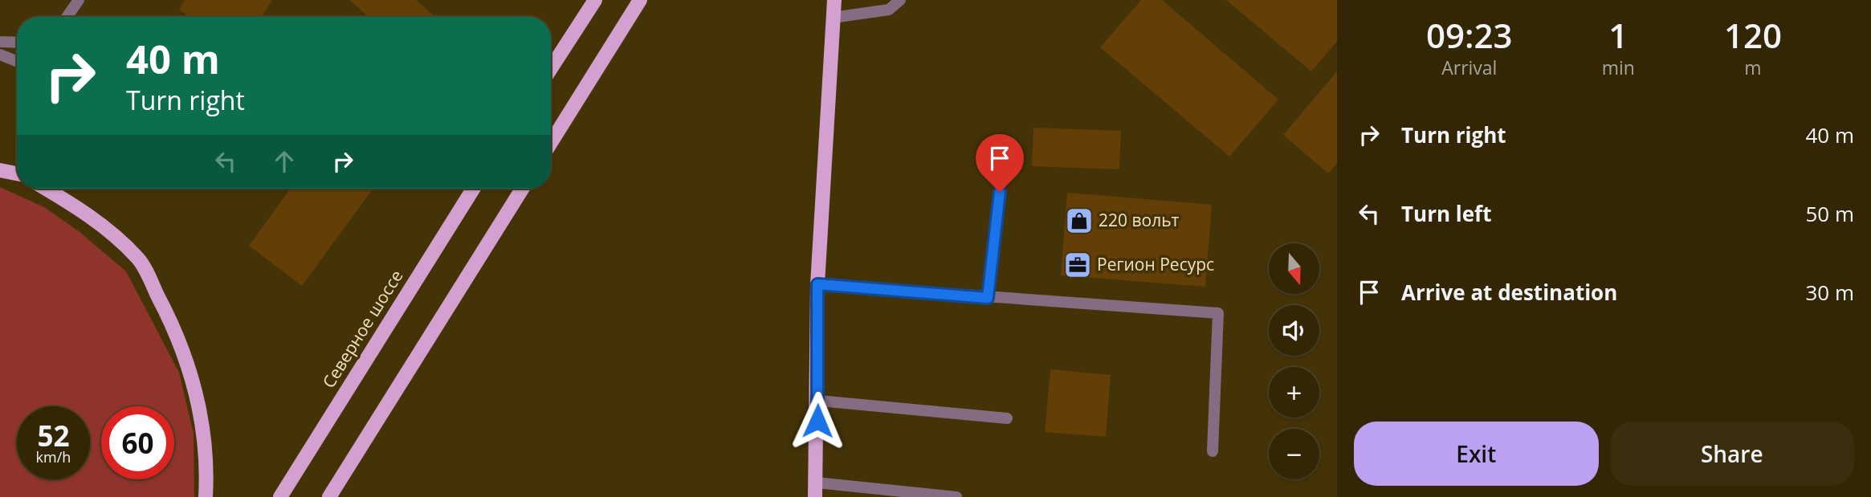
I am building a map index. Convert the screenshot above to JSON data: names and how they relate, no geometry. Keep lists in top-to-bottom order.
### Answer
{
  "streets": {
    "main road": ["Северное шоссе"]
  },
  "places": {
    "shop": ["220 вольт"],
    "office": ["Регион Ресурс"]
  },
  "north": "bottom",
  "page": {
    "eta": [
      "09:23",
      "Arrival",
      "1",
      "min",
      "120",
      "m"
    ],
    "turn": ["40 m", "Turn right"],
    "list": [
      {
        "name": "Turn right",
        "value": "40 m"
      },
      {
        "name": "Turn left",
        "value": "50 m"
      },
      {
        "name": "Arrive at destination",
        "value": "30 m"
      }
    ],
    "map_buttons": ["+", "−"],
    "speed": "52 km/h",
    "limit": "60",
    "buttons": ["Exit", "Share"]
  }
}
